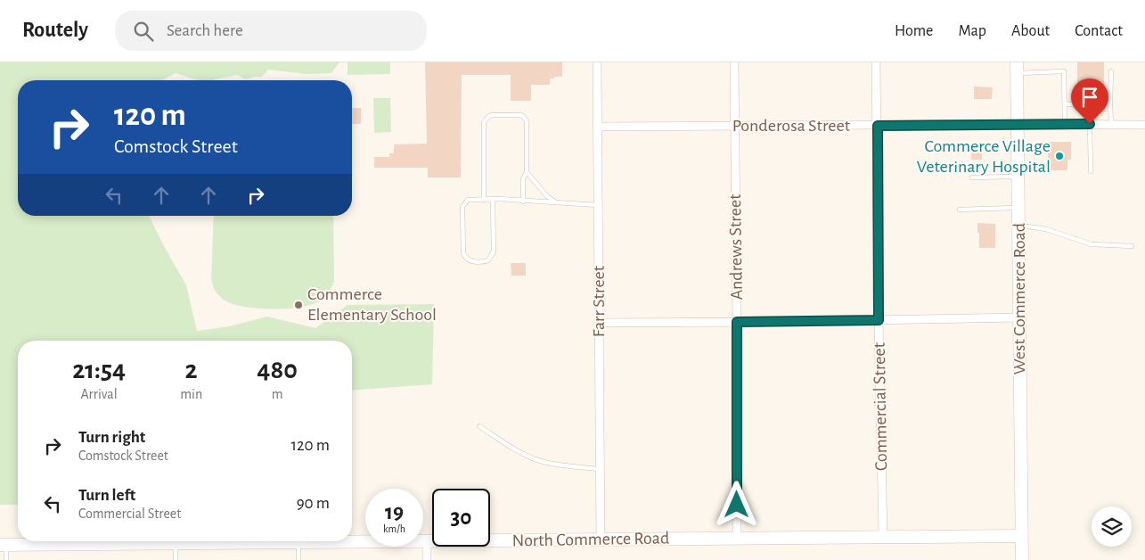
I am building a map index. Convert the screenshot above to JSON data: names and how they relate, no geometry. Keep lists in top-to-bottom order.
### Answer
{
  "streets": {
    "main road": ["West Commerce Road", "North Commerce Road"],
    "street": [
      "Ponderosa Street",
      "Andrews Street",
      "Farr Street",
      "Commercial Street"
    ]
  },
  "crossings": [
    ["Ponderosa Street", "Andrews Street"],
    ["Ponderosa Street", "West Commerce Road"],
    ["Ponderosa Street", "Farr Street"],
    ["Ponderosa Street", "Commercial Street"],
    ["Andrews Street", "North Commerce Road"],
    ["West Commerce Road", "North Commerce Road"],
    ["Farr Street", "North Commerce Road"],
    ["Commercial Street", "North Commerce Road"]
  ],
  "places": ["Commerce Village Veterinary Hospital", "Commerce Elementary School"],
  "page": {
    "header": "Routely",
    "search": "Search here",
    "nav": [
      "Home",
      "Map",
      "About",
      "Contact"
    ],
    "turn": ["120 m", "Comstock Street"],
    "eta": [
      "21:54",
      "Arrival",
      "2",
      "min",
      "480",
      "m"
    ],
    "list": [
      {
        "name": "Turn right",
        "note": "Comstock Street",
        "value": "120 m"
      },
      {
        "name": "Turn left",
        "note": "Commercial Street",
        "value": "90 m"
      }
    ],
    "speed": "19 km/h",
    "limit": "30"
  }
}
